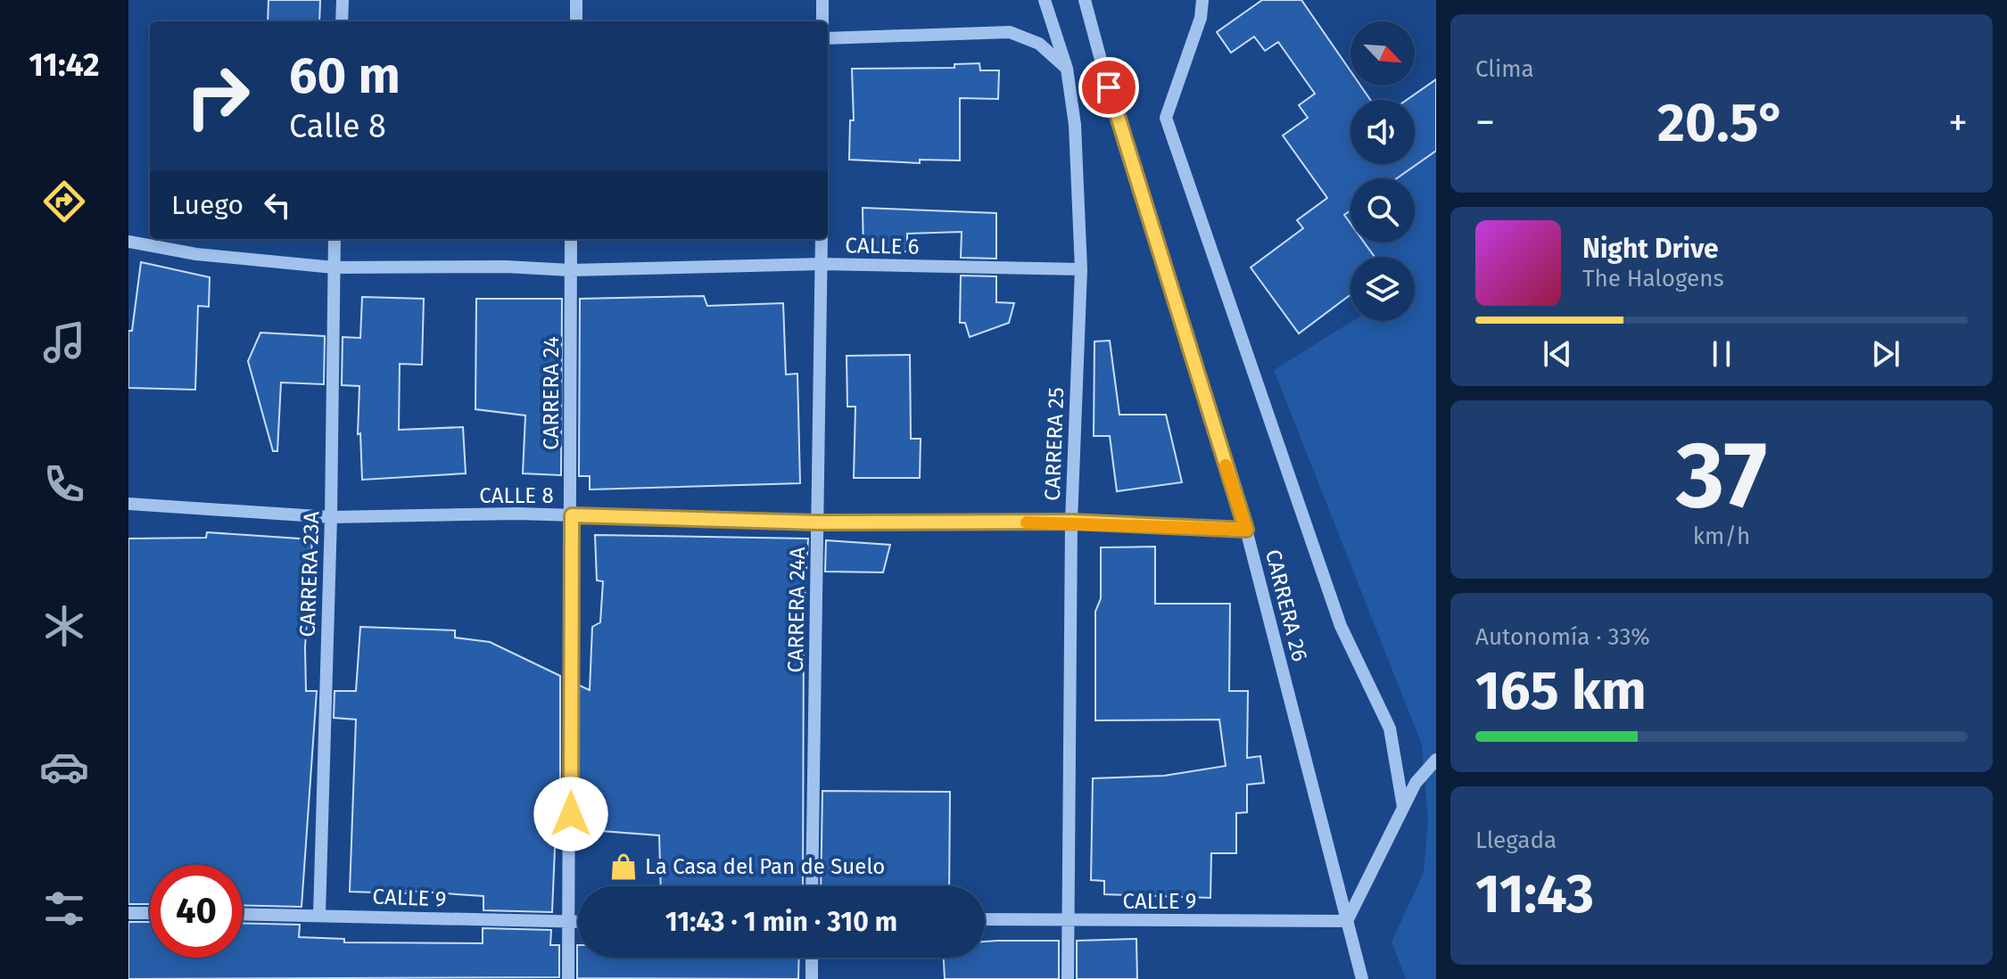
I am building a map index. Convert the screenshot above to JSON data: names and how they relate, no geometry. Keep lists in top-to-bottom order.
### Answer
{
  "streets": {
    "street": [
      "CALLE 6",
      "CARRERA 24",
      "CARRERA 25",
      "CALLE 8",
      "CARRERA 23A",
      "CARRERA 26",
      "CARRERA 24A",
      "CALLE 9"
    ]
  },
  "crossings": [
    ["CALLE 6", "CARRERA 24"],
    ["CALLE 6", "CARRERA 25"],
    ["CALLE 6", "CARRERA 23A"],
    ["CALLE 6", "CARRERA 24A"],
    ["CARRERA 24", "CALLE 8"],
    ["CARRERA 24", "CALLE 9"],
    ["CARRERA 25", "CALLE 8"],
    ["CARRERA 25", "CALLE 9"],
    ["CALLE 8", "CARRERA 23A"],
    ["CALLE 8", "CARRERA 26"],
    ["CALLE 8", "CARRERA 24A"],
    ["CARRERA 23A", "CALLE 9"],
    ["CARRERA 26", "CALLE 9"]
  ],
  "places": {
    "shop": ["La Casa del Pan de Suelo"]
  },
  "north": "bottom right",
  "page": {
    "tabs": "11:42",
    "tile": [
      "Clima",
      ["37", "km/h"],
      ["Autonomía · 33%", "165 km"],
      ["Llegada", "11:43"]
    ],
    "turn": ["60 m", "Calle 8"],
    "heat": ["−", "20.5°", "+"],
    "then": "Luego",
    "song": ["Night Drive", "The Halogens"],
    "limit": "40",
    "trip": "11:43 · 1 min · 310 m"
  }
}
